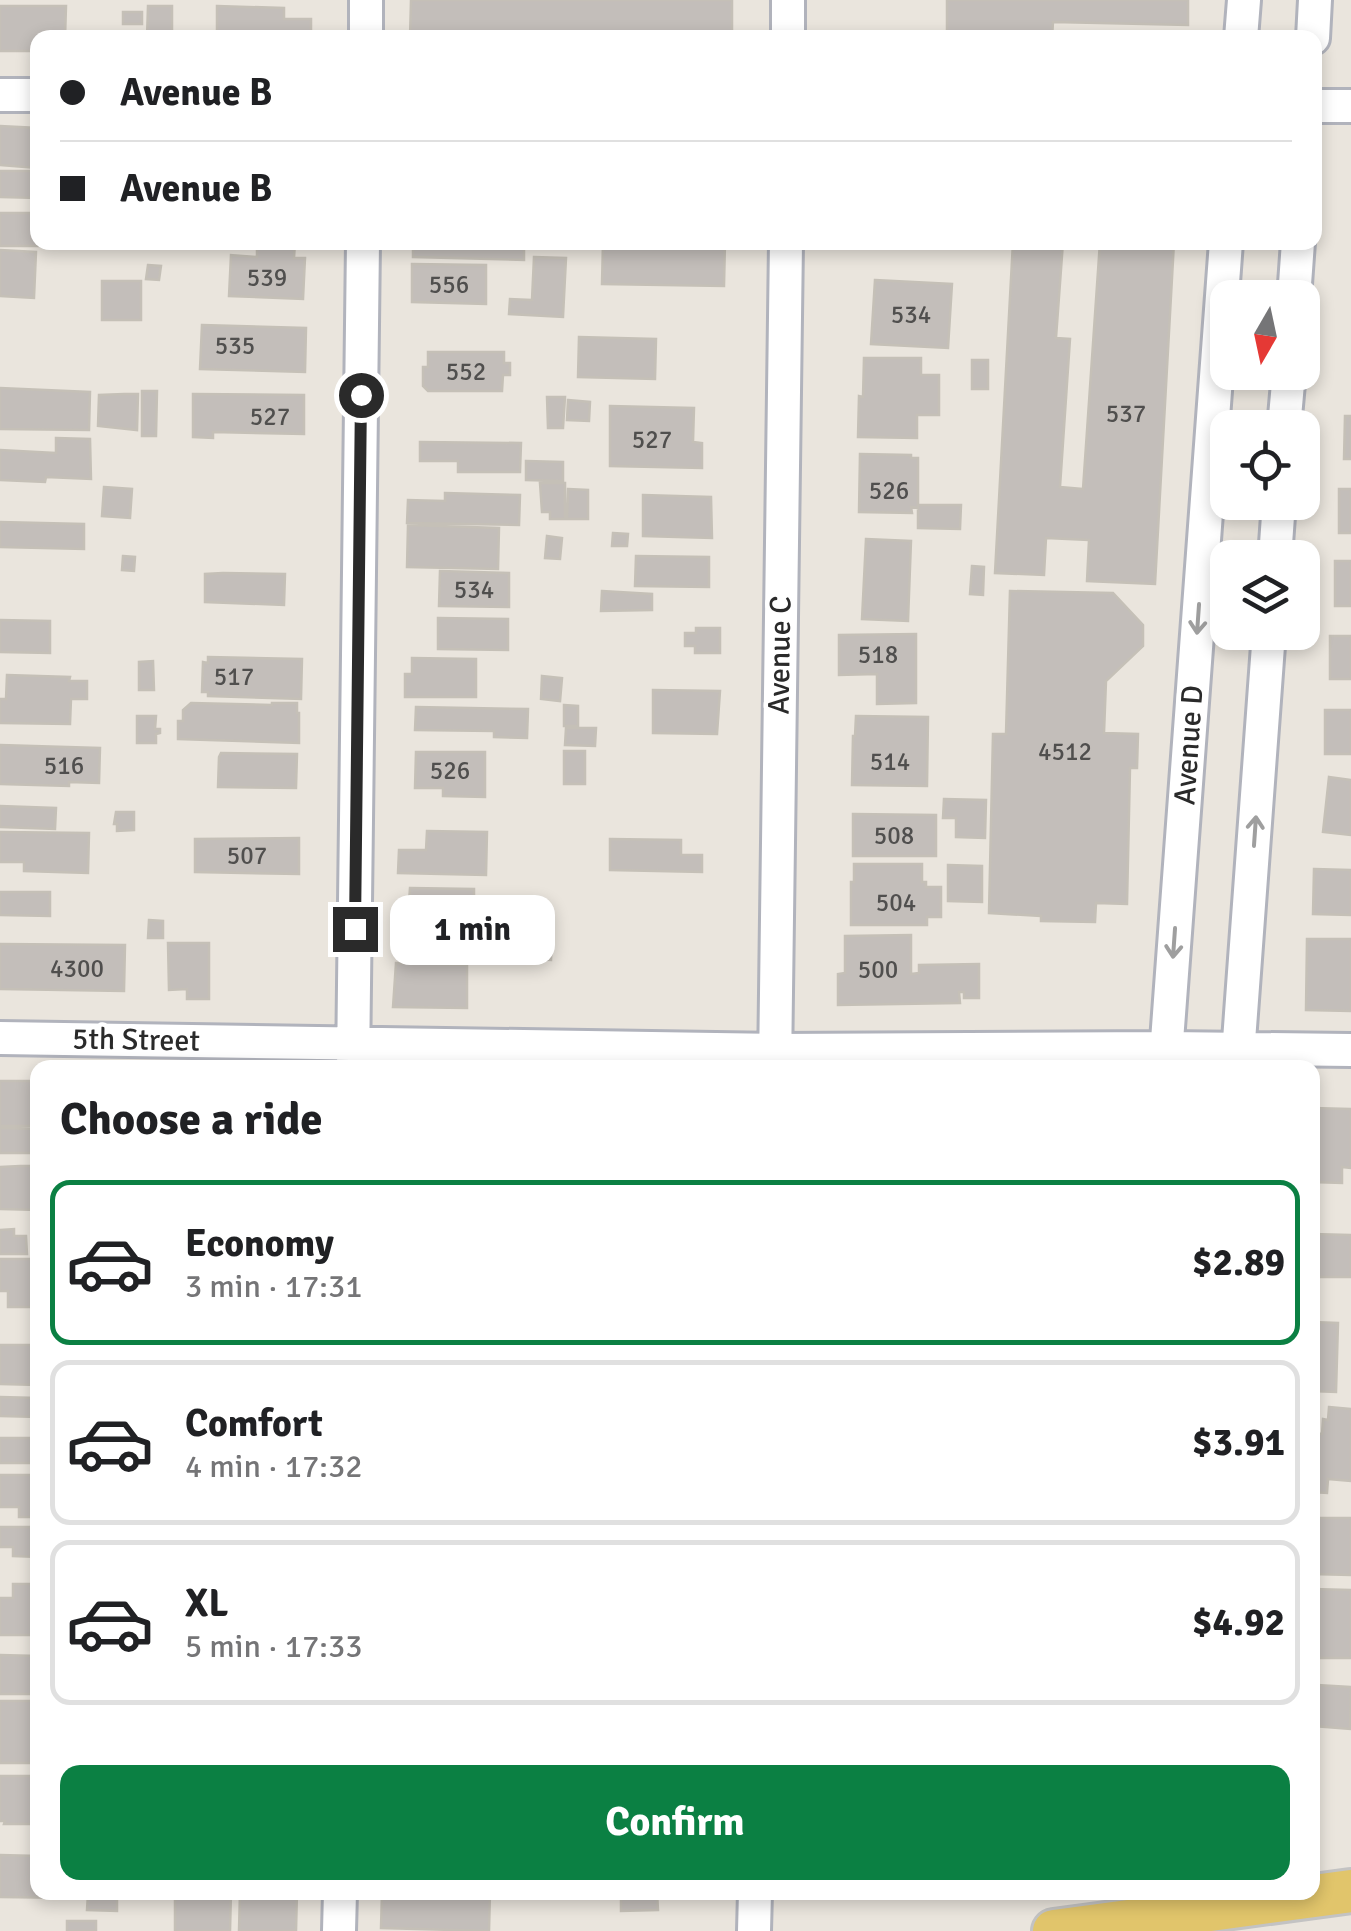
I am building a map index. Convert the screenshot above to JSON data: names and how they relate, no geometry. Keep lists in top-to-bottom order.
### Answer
{
  "streets": {
    "street": ["Avenue C", "Avenue D", "5th Street"]
  },
  "crossings": [
    ["Avenue C", "5th Street"],
    ["Avenue D", "5th Street"]
  ],
  "house_numbers": [
    "539",
    "556",
    "534",
    "535",
    "552",
    "537",
    "527",
    "527",
    "526",
    "534",
    "518",
    "517",
    "4512",
    "514",
    "516",
    "526",
    "508",
    "507",
    "504",
    "4300",
    "500"
  ],
  "north": "bottom",
  "page": {
    "banner": ["Avenue B", "Avenue B"],
    "bubble": "1 min",
    "heading": "Choose a ride",
    "list": [
      {
        "name": "Economy",
        "note": "3 min · 17:31",
        "value": "$2.89"
      },
      {
        "name": "Comfort",
        "note": "4 min · 17:32",
        "value": "$3.91"
      },
      {
        "name": "XL",
        "note": "5 min · 17:33",
        "value": "$4.92"
      }
    ],
    "buttons": "Confirm"
  }
}
